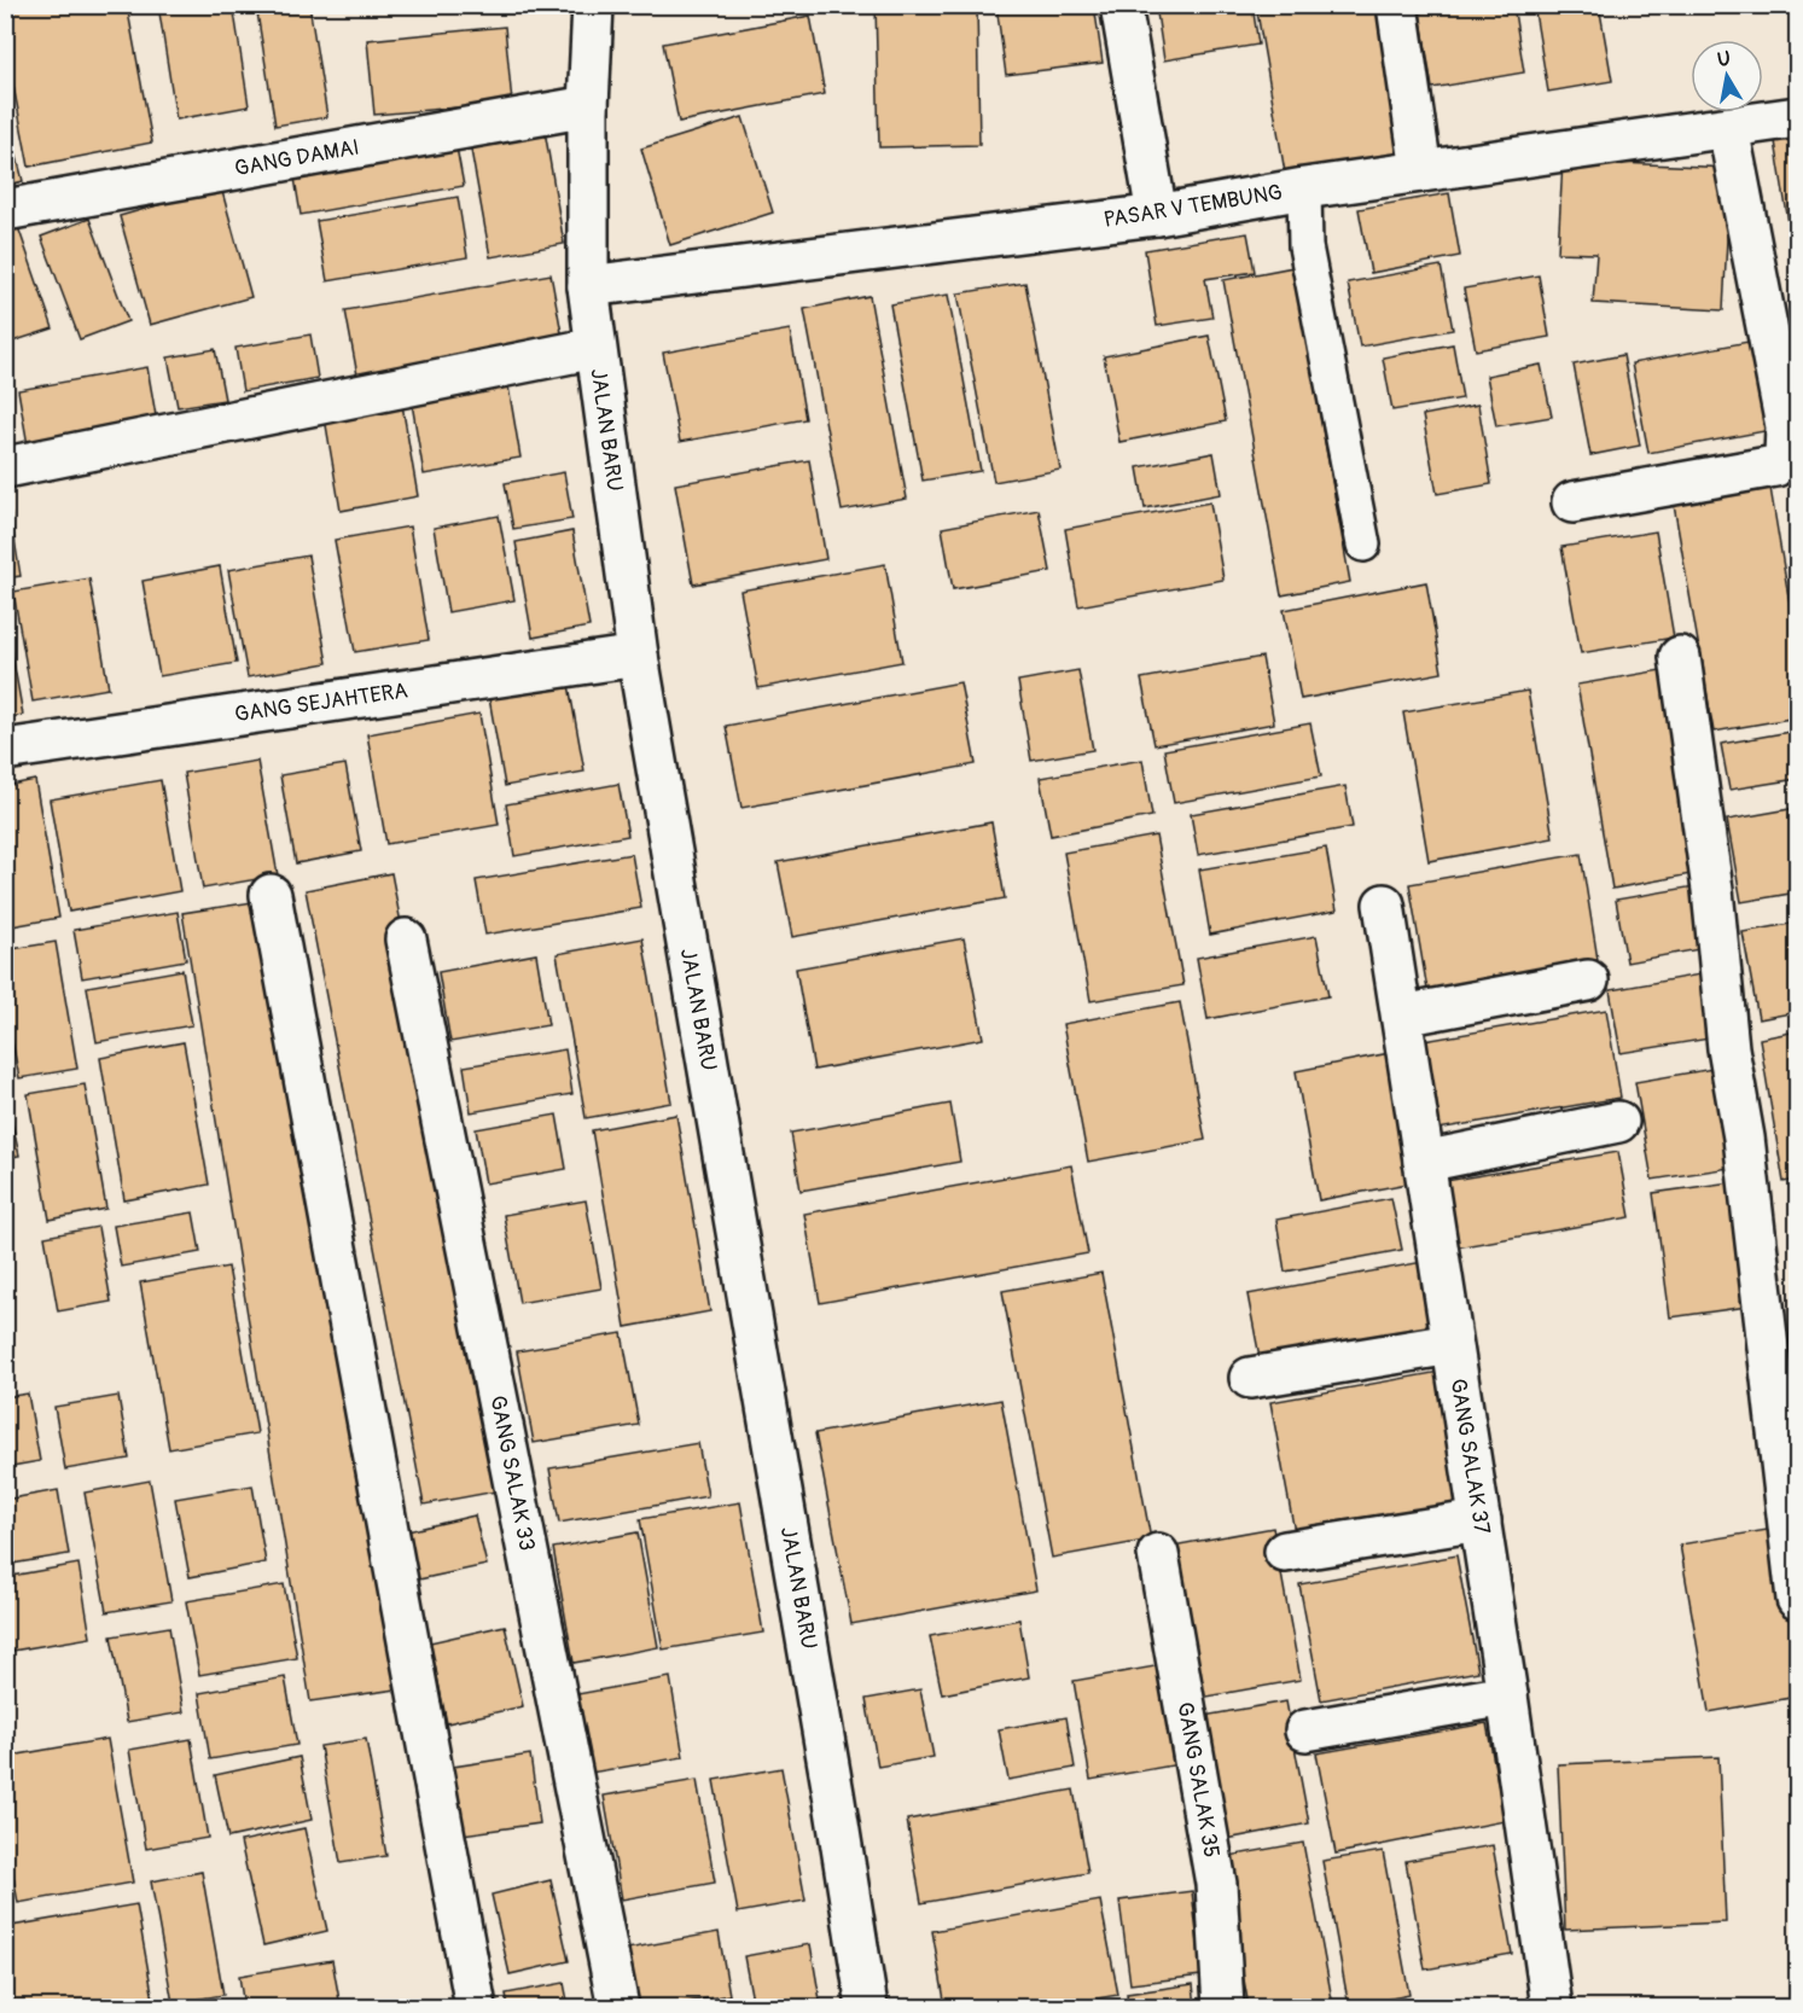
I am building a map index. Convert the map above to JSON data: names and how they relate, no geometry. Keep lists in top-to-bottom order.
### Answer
{
  "streets": {
    "street": [
      "GANG DAMAI",
      "PASAR V TEMBUNG",
      "JALAN BARU",
      "GANG SEJAHTERA",
      "GANG SALAK 37",
      "GANG SALAK 33",
      "GANG SALAK 35"
    ]
  },
  "crossings": [
    ["GANG DAMAI", "JALAN BARU"],
    ["PASAR V TEMBUNG", "JALAN BARU"],
    ["JALAN BARU", "GANG SEJAHTERA"]
  ],
  "north": "top"
}
